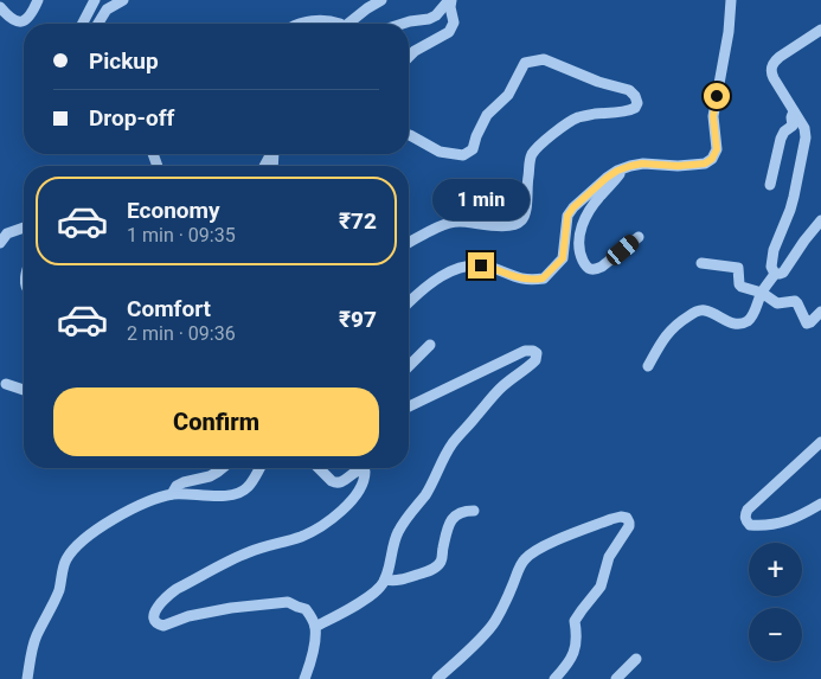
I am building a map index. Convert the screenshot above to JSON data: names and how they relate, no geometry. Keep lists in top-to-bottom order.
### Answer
{
  "page": {
    "banner": ["Pickup", "Drop-off"],
    "list": [
      {
        "name": "Economy",
        "note": "1 min · 09:35",
        "value": "₹72"
      },
      {
        "name": "Comfort",
        "note": "2 min · 09:36",
        "value": "₹97"
      }
    ],
    "bubble": "1 min",
    "buttons": "Confirm",
    "map_buttons": ["+", "−"]
  }
}
